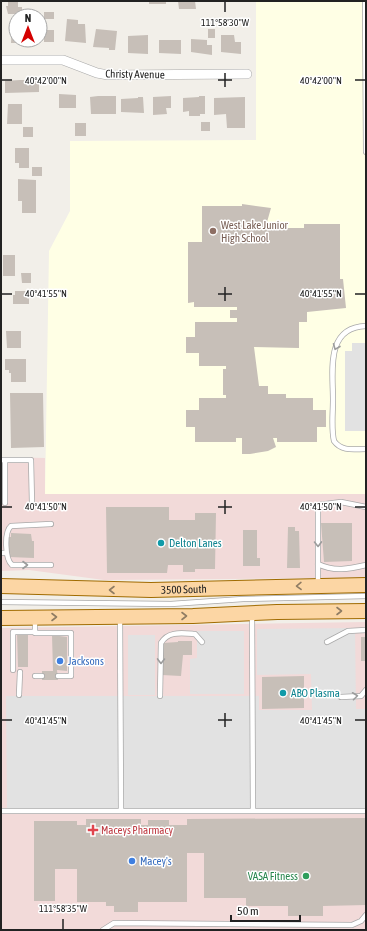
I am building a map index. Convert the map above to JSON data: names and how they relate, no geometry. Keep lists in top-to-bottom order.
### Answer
{
  "streets": {
    "main road": ["3500 South"],
    "street": ["Christy Avenue"]
  },
  "places": {
    "other": [
      "West Lake Junior High School",
      "Delton Lanes",
      "Jacksons",
      "ABO Plasma",
      "Macey's",
      "VASA Fitness"
    ],
    "health": ["Maceys Pharmacy"]
  },
  "scale_bar": "50 m",
  "north": "top",
  "coordinates": [
    "111°58'30\"W",
    "40°42'00\"N",
    "40°41'55\"N",
    "40°41'50\"N",
    "40°41'45\"N",
    "111°58'35\"W"
  ]
}
